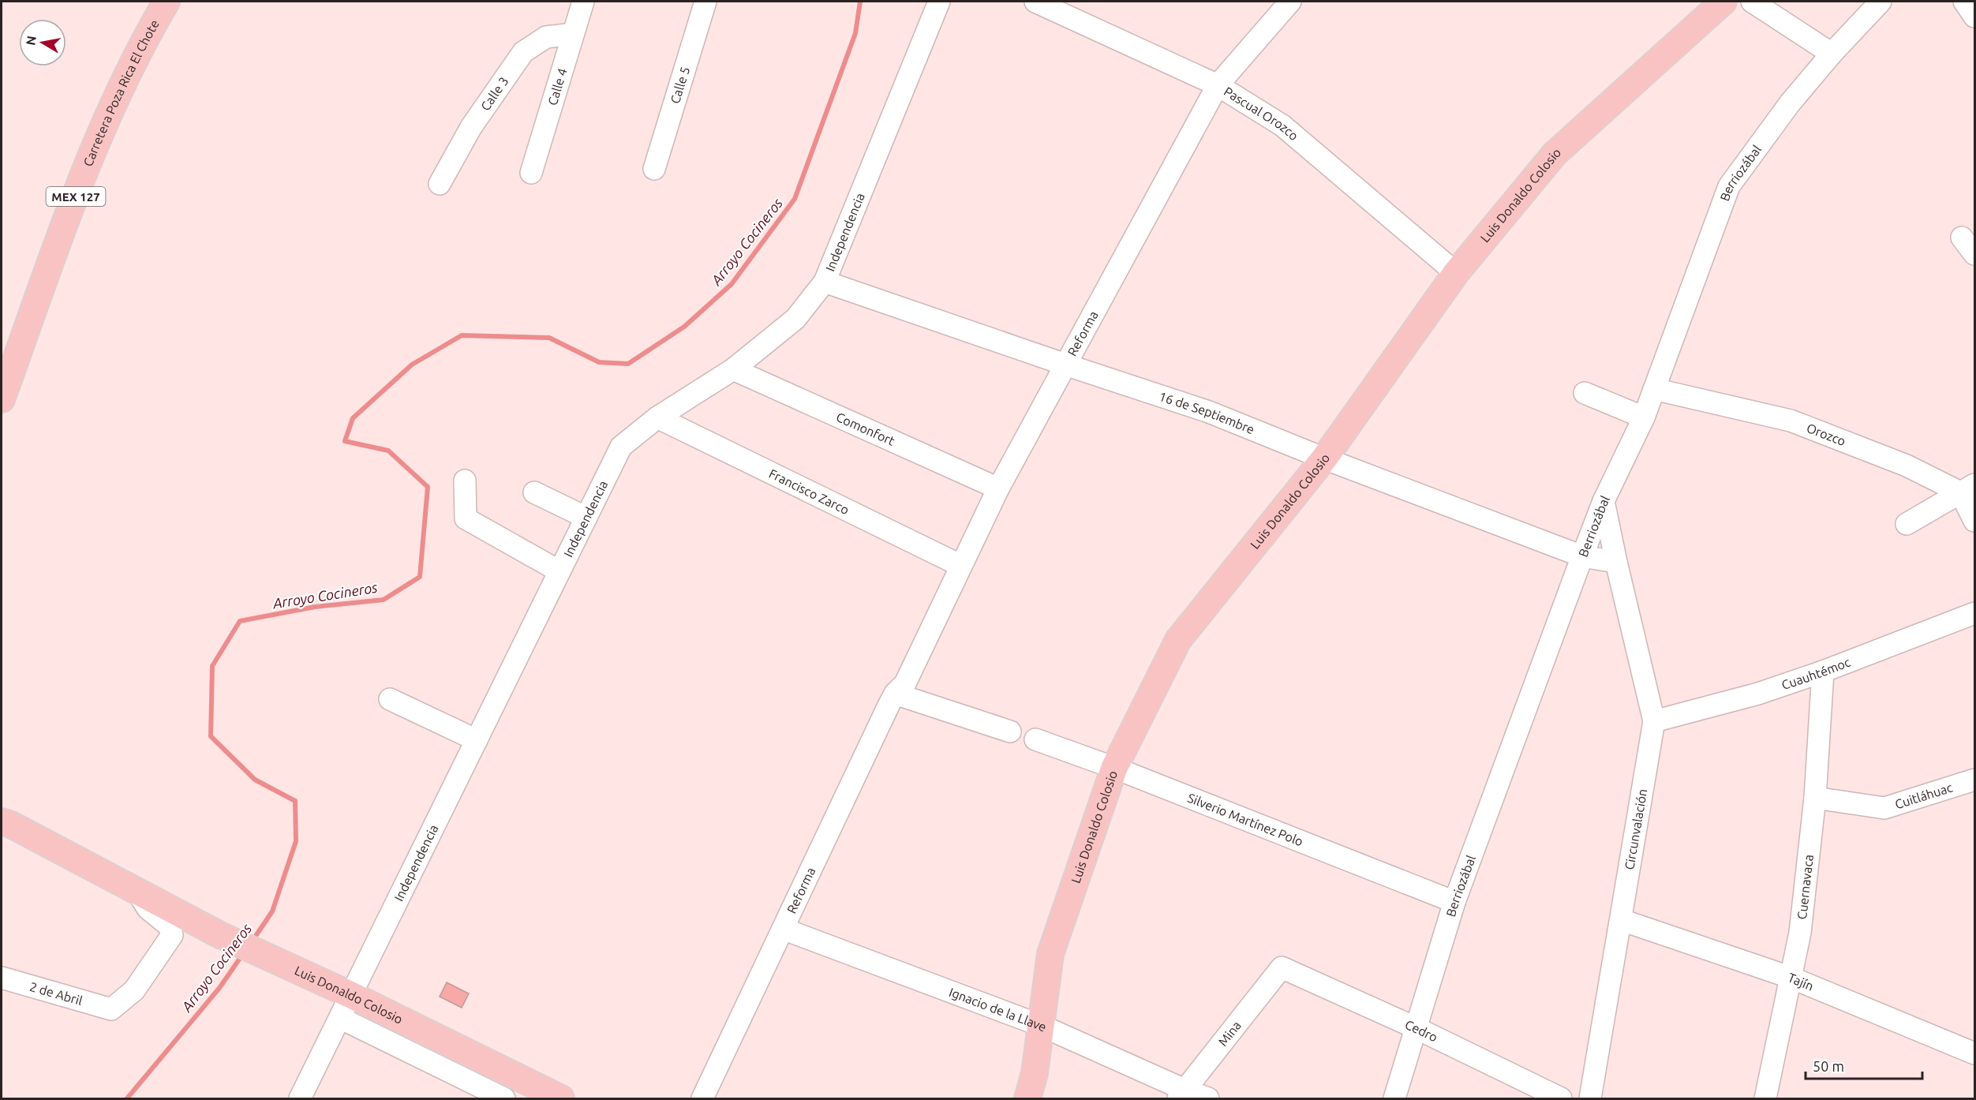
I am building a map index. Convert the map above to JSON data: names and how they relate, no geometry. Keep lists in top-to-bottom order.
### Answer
{
  "streets": {
    "main road": ["Carretera Poza Rica El Chote", "Luis Donaldo Colosio", "MEX 127"],
    "street": [
      "Calle 5",
      "Calle 4",
      "Calle 3",
      "Pascual Orozco",
      "Berriozábal",
      "Independencia",
      "Reforma",
      "16 de Septiembre",
      "Comonfort",
      "Orozco",
      "Francisco Zarco",
      "Cuauhtémoc",
      "Cuitláhuac",
      "Silverio Martínez Polo",
      "Circunvalación",
      "Cuernavaca",
      "Tajín",
      "2 de Abril",
      "Ignacio de la Llave",
      "Cedro",
      "Mina"
    ]
  },
  "crossings": [
    ["Calle 4", "Calle 3"],
    ["Pascual Orozco", "Luis Donaldo Colosio"],
    ["Pascual Orozco", "Reforma"],
    ["Berriozábal", "16 de Septiembre"],
    ["Berriozábal", "Orozco"],
    ["Berriozábal", "Silverio Martínez Polo"],
    ["Berriozábal", "Circunvalación"],
    ["Berriozábal", "Cedro"],
    ["Luis Donaldo Colosio", "Independencia"],
    ["Luis Donaldo Colosio", "16 de Septiembre"],
    ["Luis Donaldo Colosio", "Silverio Martínez Polo"],
    ["Luis Donaldo Colosio", "2 de Abril"],
    ["Luis Donaldo Colosio", "Ignacio de la Llave"],
    ["Independencia", "16 de Septiembre"],
    ["Independencia", "Comonfort"],
    ["Independencia", "Francisco Zarco"],
    ["Reforma", "16 de Septiembre"],
    ["Reforma", "Comonfort"],
    ["Reforma", "Francisco Zarco"],
    ["Reforma", "Ignacio de la Llave"],
    ["Cuauhtémoc", "Circunvalación"],
    ["Cuauhtémoc", "Cuernavaca"],
    ["Cuitláhuac", "Cuernavaca"],
    ["Circunvalación", "Tajín"],
    ["Cuernavaca", "Tajín"],
    ["Ignacio de la Llave", "Mina"],
    ["Cedro", "Mina"]
  ],
  "water": ["Arroyo Cocineros"],
  "scale_bar": "50 m",
  "north": "left"
}
